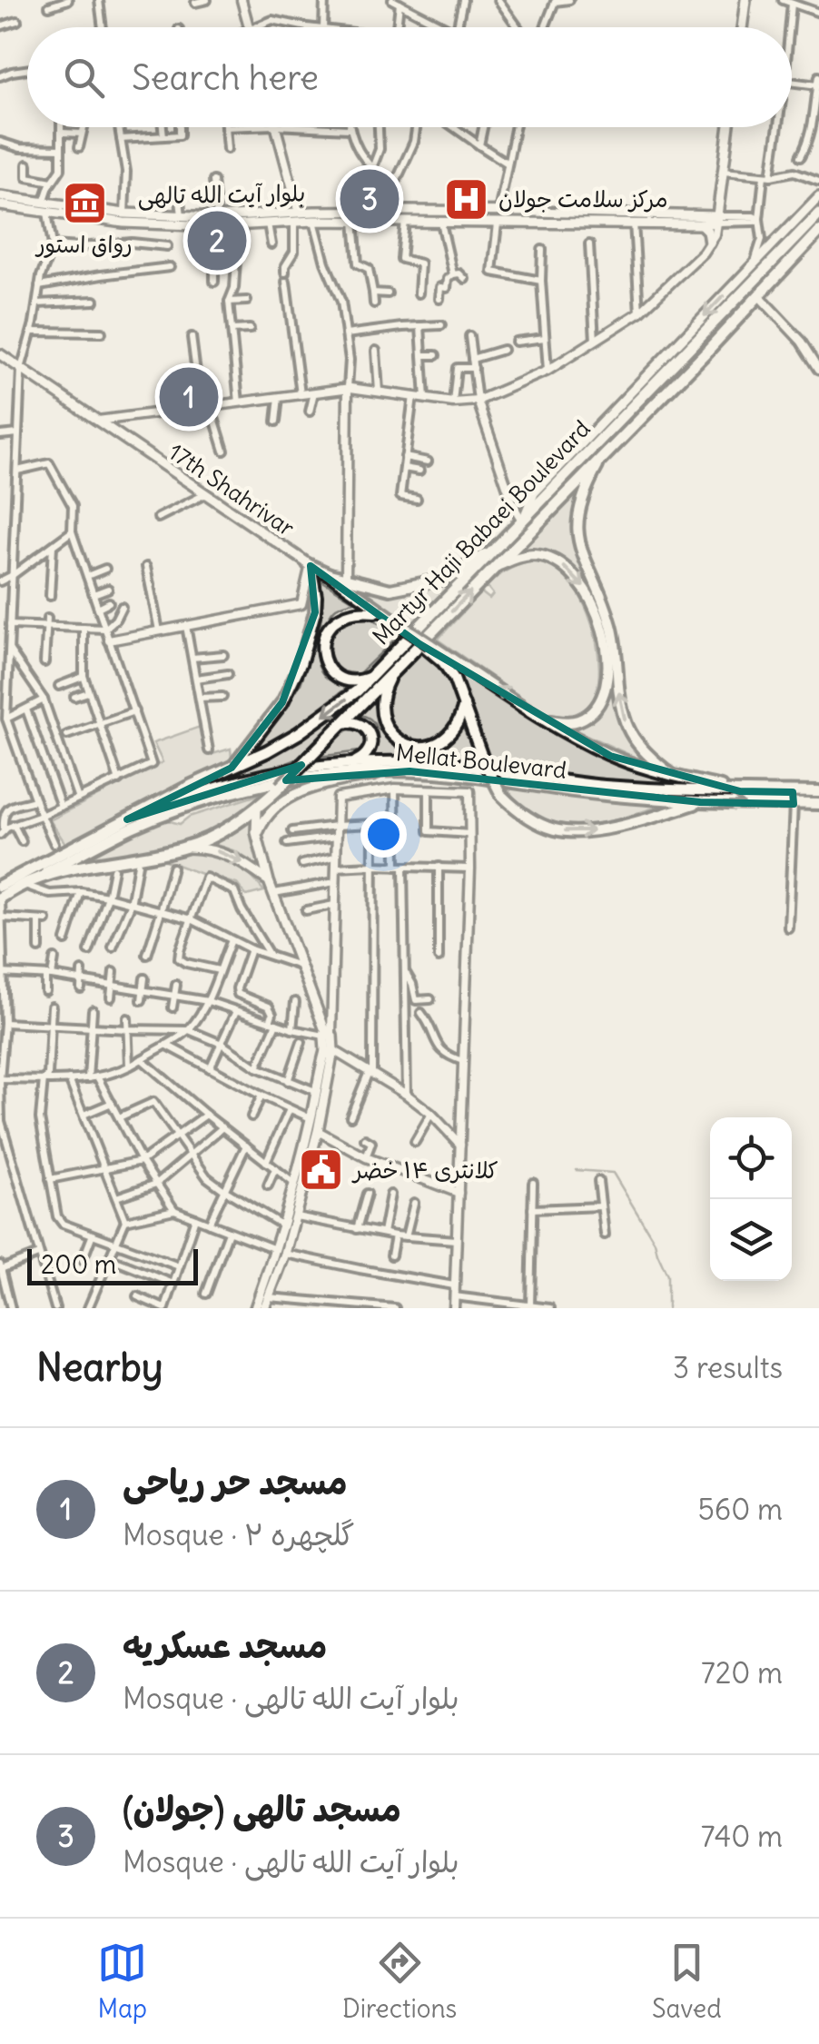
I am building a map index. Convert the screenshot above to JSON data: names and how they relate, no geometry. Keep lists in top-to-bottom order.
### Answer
{
  "streets": {
    "highway": ["Martyr Haji Babaei Boulevard", "Mellat Boulevard"],
    "main road": ["بلوار آیت الله تالهی", "17th Shahrivar"]
  },
  "crossings": [
    ["Martyr Haji Babaei Boulevard", "Mellat Boulevard"]
  ],
  "places": {
    "hospital": ["مرکز سلامت جولان"],
    "museum": ["رواق استور"],
    "public building": ["کلانتری ۱۴ خضر"]
  },
  "scale_bar": "200 m",
  "page": {
    "search": "Search here",
    "pins": ["3", "2", "1"],
    "scale": "200 m",
    "heading": ["Nearby", "3 results"],
    "list": [
      {
        "mark": "1",
        "name": "مسجد حر ریاحی",
        "note": "Mosque · گلچهره ۲",
        "value": "560 m"
      },
      {
        "mark": "2",
        "name": "مسجد عسکریه",
        "note": "Mosque · بلوار آیت الله تالهی",
        "value": "720 m"
      },
      {
        "mark": "3",
        "name": "مسجد تالهی (جولان)",
        "note": "Mosque · بلوار آیت الله تالهی",
        "value": "740 m"
      }
    ],
    "nav": ["Map", "Directions", "Saved"]
  }
}
